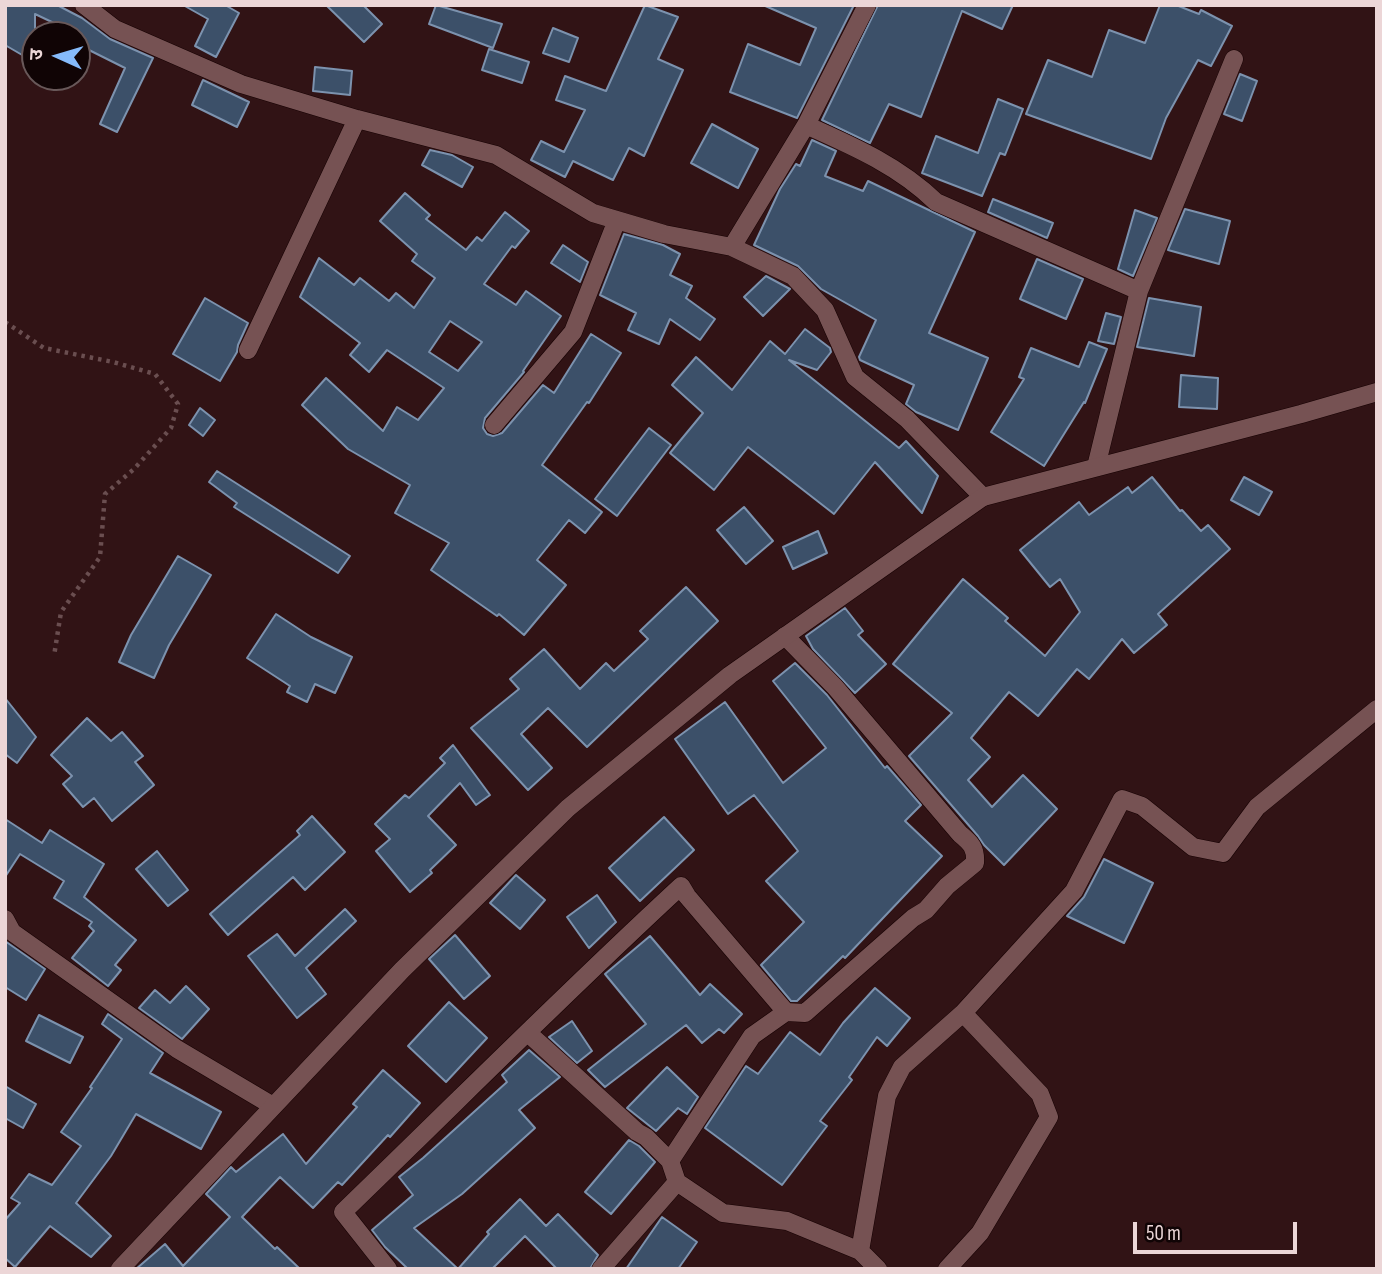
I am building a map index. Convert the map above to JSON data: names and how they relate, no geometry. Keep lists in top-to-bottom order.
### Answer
{
  "scale_bar": "50 m",
  "north": "left"
}
